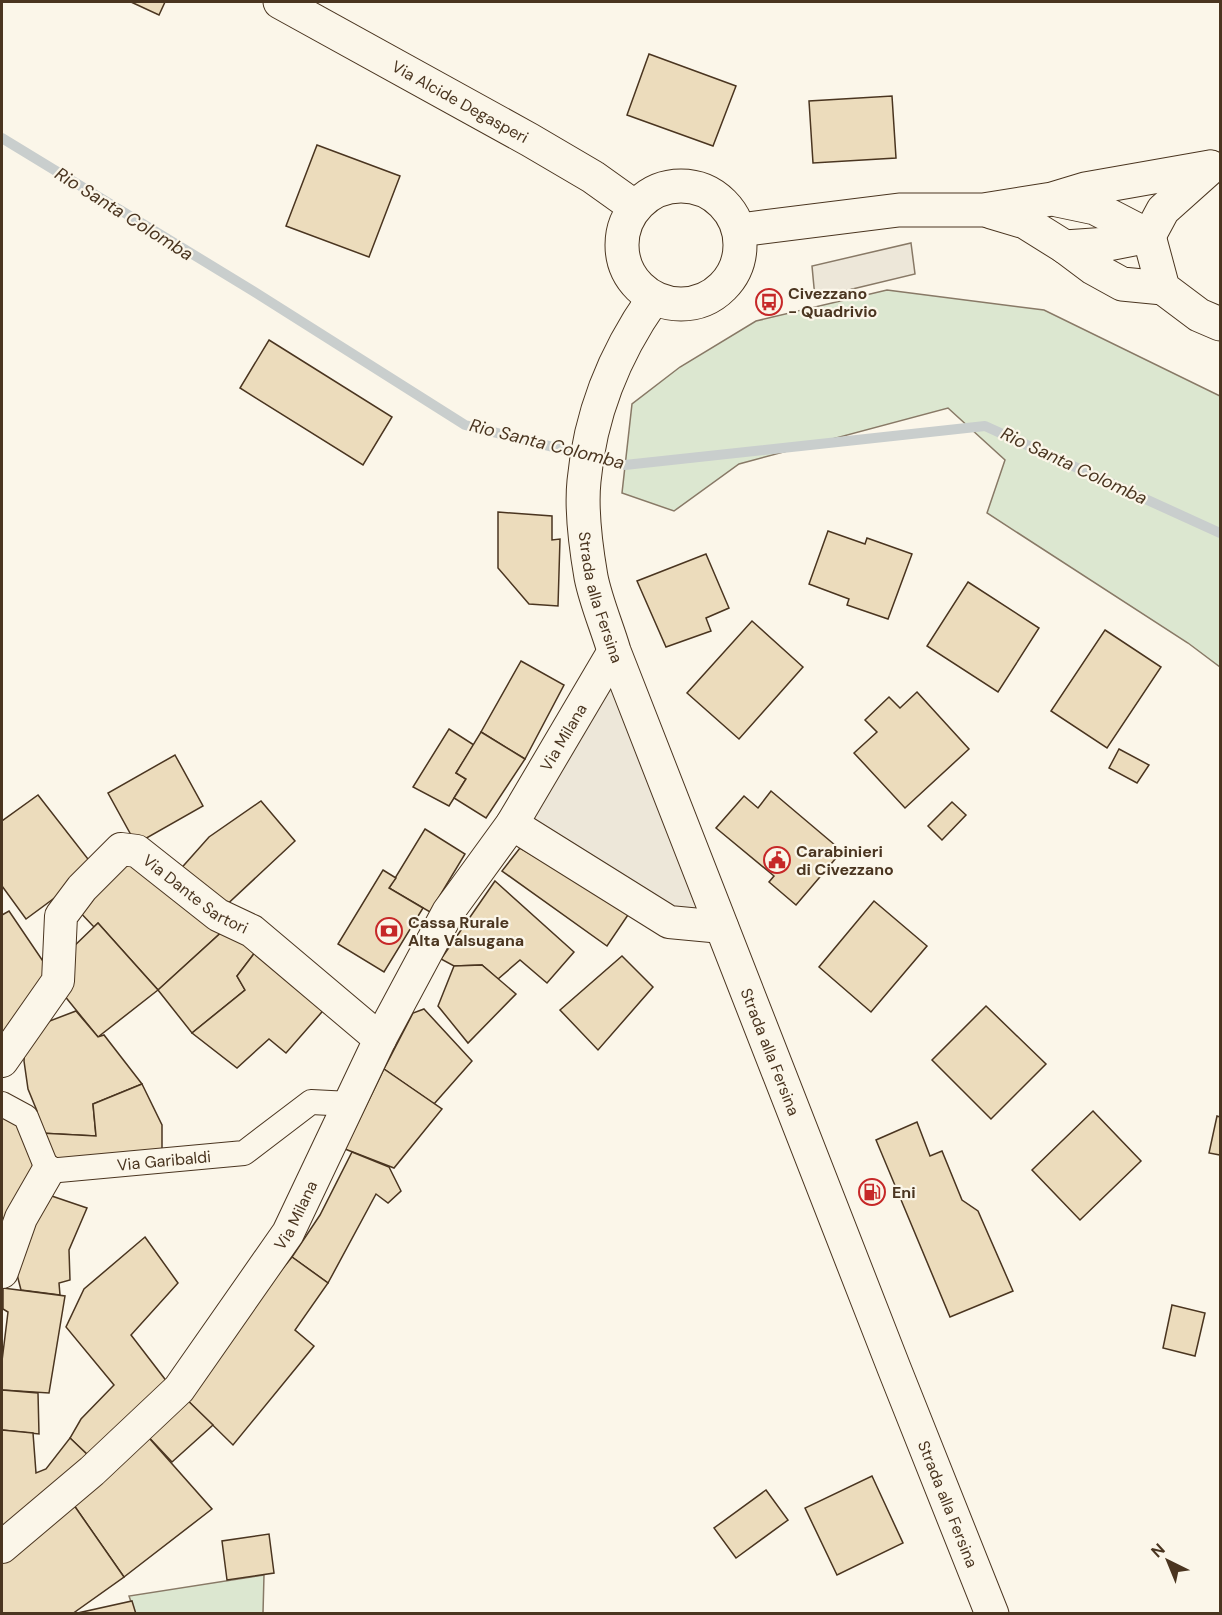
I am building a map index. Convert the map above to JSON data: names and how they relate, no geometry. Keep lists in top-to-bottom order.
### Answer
{
  "streets": {
    "street": [
      "Via Alcide Degasperi",
      "Strada alla Fersina",
      "Via Milana",
      "Via Dante Sartori",
      "Via Garibaldi"
    ]
  },
  "crossings": [
    ["Via Alcide Degasperi", "Strada alla Fersina"],
    ["Strada alla Fersina", "Via Milana"],
    ["Via Milana", "Via Dante Sartori"],
    ["Via Milana", "Via Garibaldi"]
  ],
  "water": ["Rio Santa Colomba"],
  "places": {
    "bus stop": ["Civezzano - Quadrivio"],
    "public building": ["Carabinieri di Civezzano"],
    "bank": ["Cassa Rurale Alta Valsugana"],
    "fuel station": ["Eni"]
  },
  "north": "top left"
}
